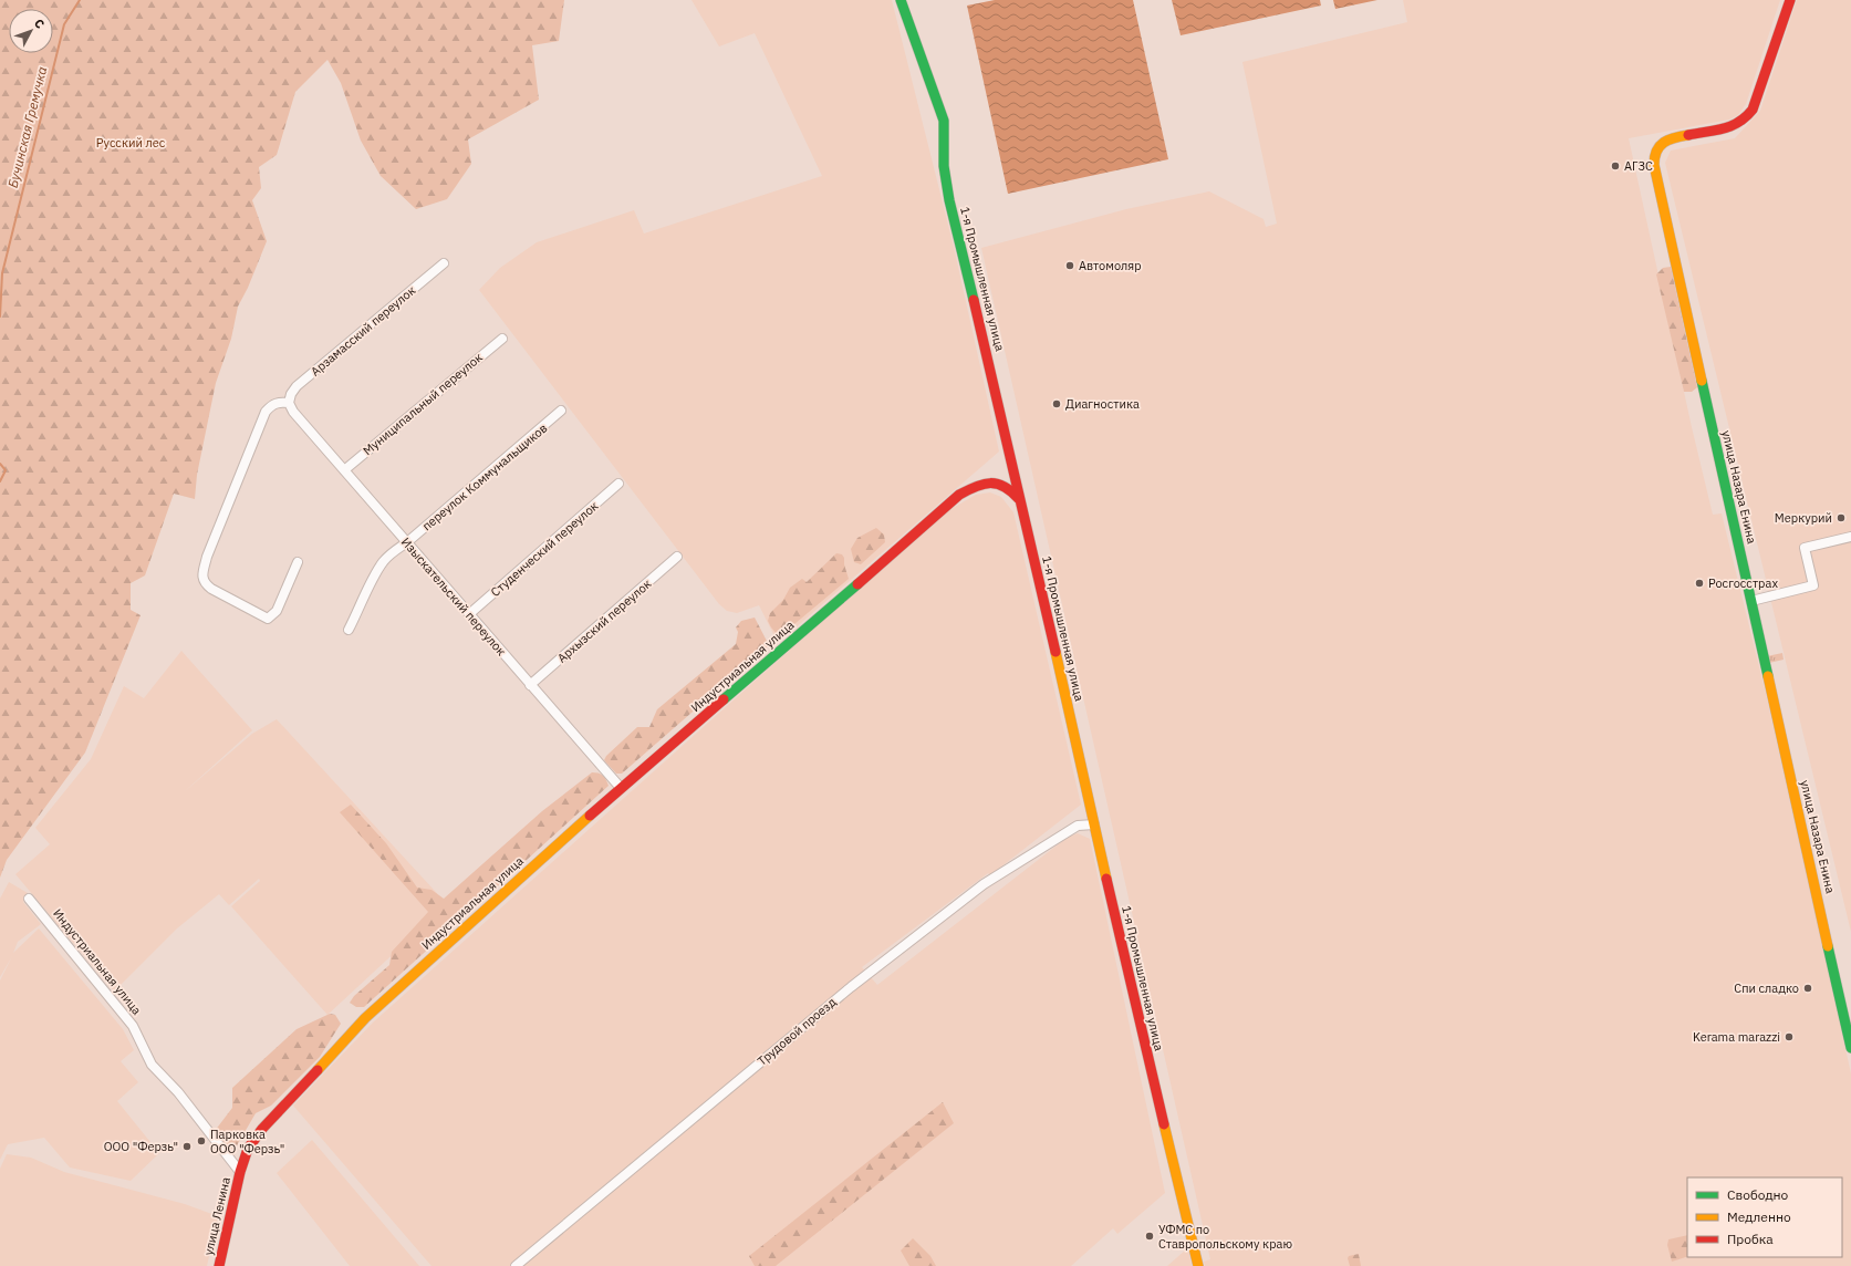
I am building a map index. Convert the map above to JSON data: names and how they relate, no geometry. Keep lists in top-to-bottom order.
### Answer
{
  "streets": {
    "street": [
      "1-я Промышленная улица",
      "Арзамасский переулок",
      "Муниципальный переулок",
      "переулок Коммунальщиков",
      "улица Назара Енина",
      "Студенческий переулок",
      "Изыскательский переулок",
      "Архызский переулок",
      "Индустриальная улица",
      "Трудовой проезд",
      "улица Ленина"
    ]
  },
  "crossings": [
    ["1-я Промышленная улица", "Индустриальная улица"],
    ["1-я Промышленная улица", "Трудовой проезд"],
    ["Арзамасский переулок", "Изыскательский переулок"],
    ["Муниципальный переулок", "Изыскательский переулок"],
    ["переулок Коммунальщиков", "Изыскательский переулок"],
    ["Студенческий переулок", "Изыскательский переулок"],
    ["Изыскательский переулок", "Архызский переулок"],
    ["Изыскательский переулок", "Индустриальная улица"],
    ["Индустриальная улица", "улица Ленина"]
  ],
  "water": ["Бучинская Гремучка"],
  "parks": ["Русский лес"],
  "places": [
    "АГЗС",
    "Автомоляр",
    "Диагностика",
    "Меркурий",
    "Росгосстрах",
    "Спи сладко",
    "Kerama marazzi",
    "Парковка ООО \"Ферзь\"",
    "ООО \"Ферзь\"",
    "УФМС по Ставропольскому краю"
  ],
  "legend": ["Свободно", "Медленно", "Пробка"],
  "north": "top right"
}
